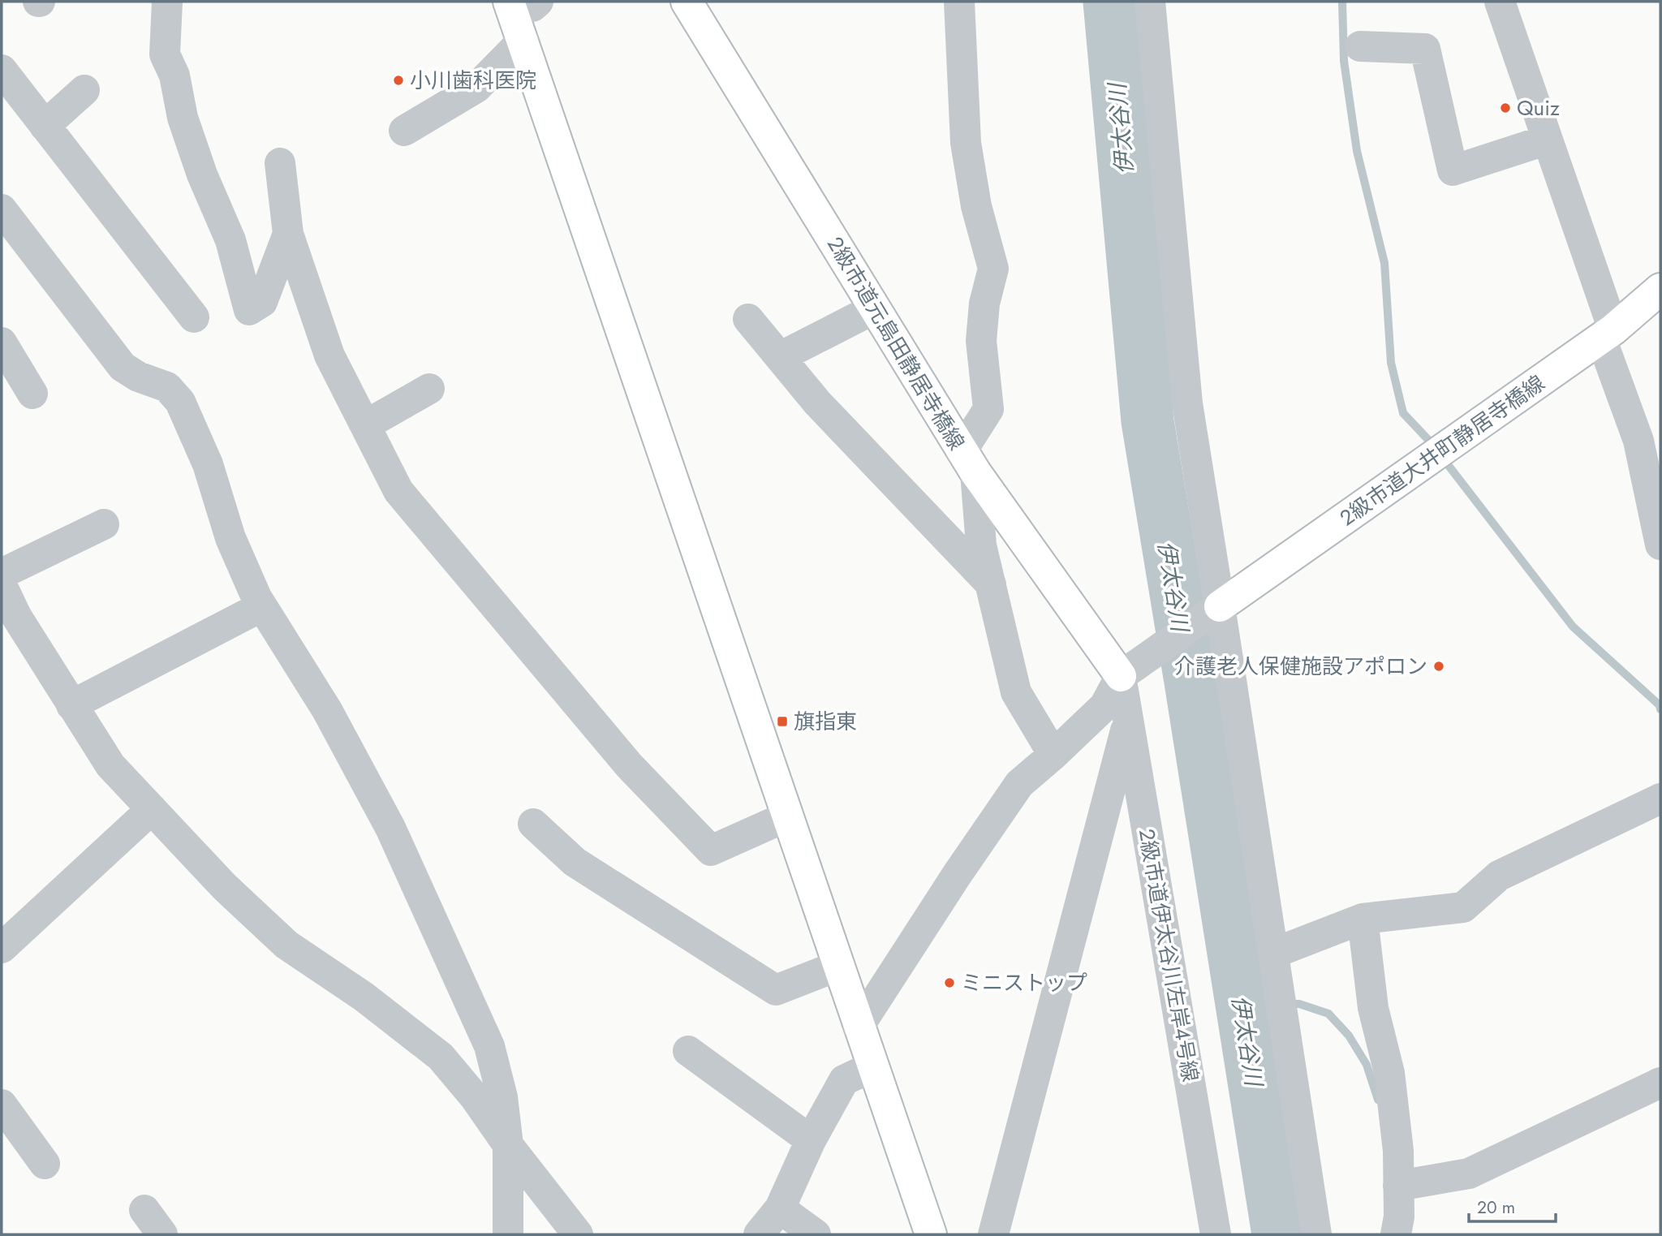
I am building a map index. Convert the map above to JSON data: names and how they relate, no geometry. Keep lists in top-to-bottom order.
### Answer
{
  "streets": {
    "street": ["2級市道元島田静居寺橋線", "2級市道大井町静居寺橋線", "2級市道伊太谷川左岸4号線"]
  },
  "crossings": [
    ["2級市道元島田静居寺橋線", "2級市道伊太谷川左岸4号線"]
  ],
  "water": ["伊太谷川"],
  "places": {
    "other": [
      "小川歯科医院",
      "Quiz",
      "介護老人保健施設アポロン",
      "ミニストップ"
    ],
    "transit": ["旗指東"]
  },
  "scale_bar": "20 m"
}
